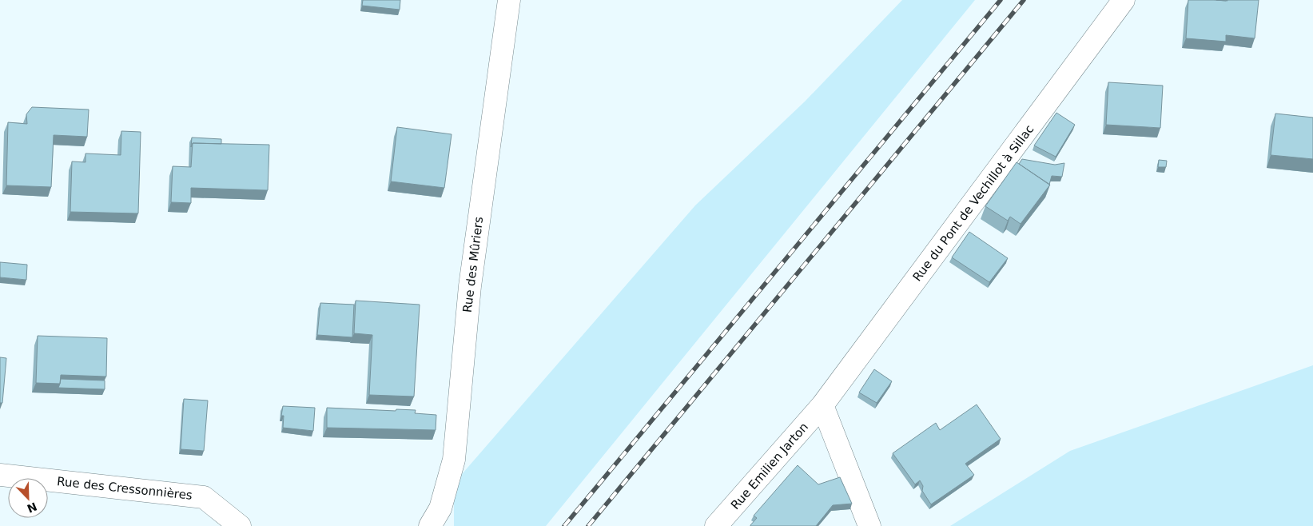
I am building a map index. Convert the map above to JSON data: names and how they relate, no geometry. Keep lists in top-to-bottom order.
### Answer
{
  "streets": {
    "street": [
      "Rue du Pont de Vechillot à Sillac",
      "Rue des Mûriers",
      "Rue Emilien Jarton",
      "Rue des Cressonnières"
    ]
  },
  "crossings": [
    ["Rue du Pont de Vechillot à Sillac", "Rue Emilien Jarton"]
  ],
  "north": "bottom right"
}
